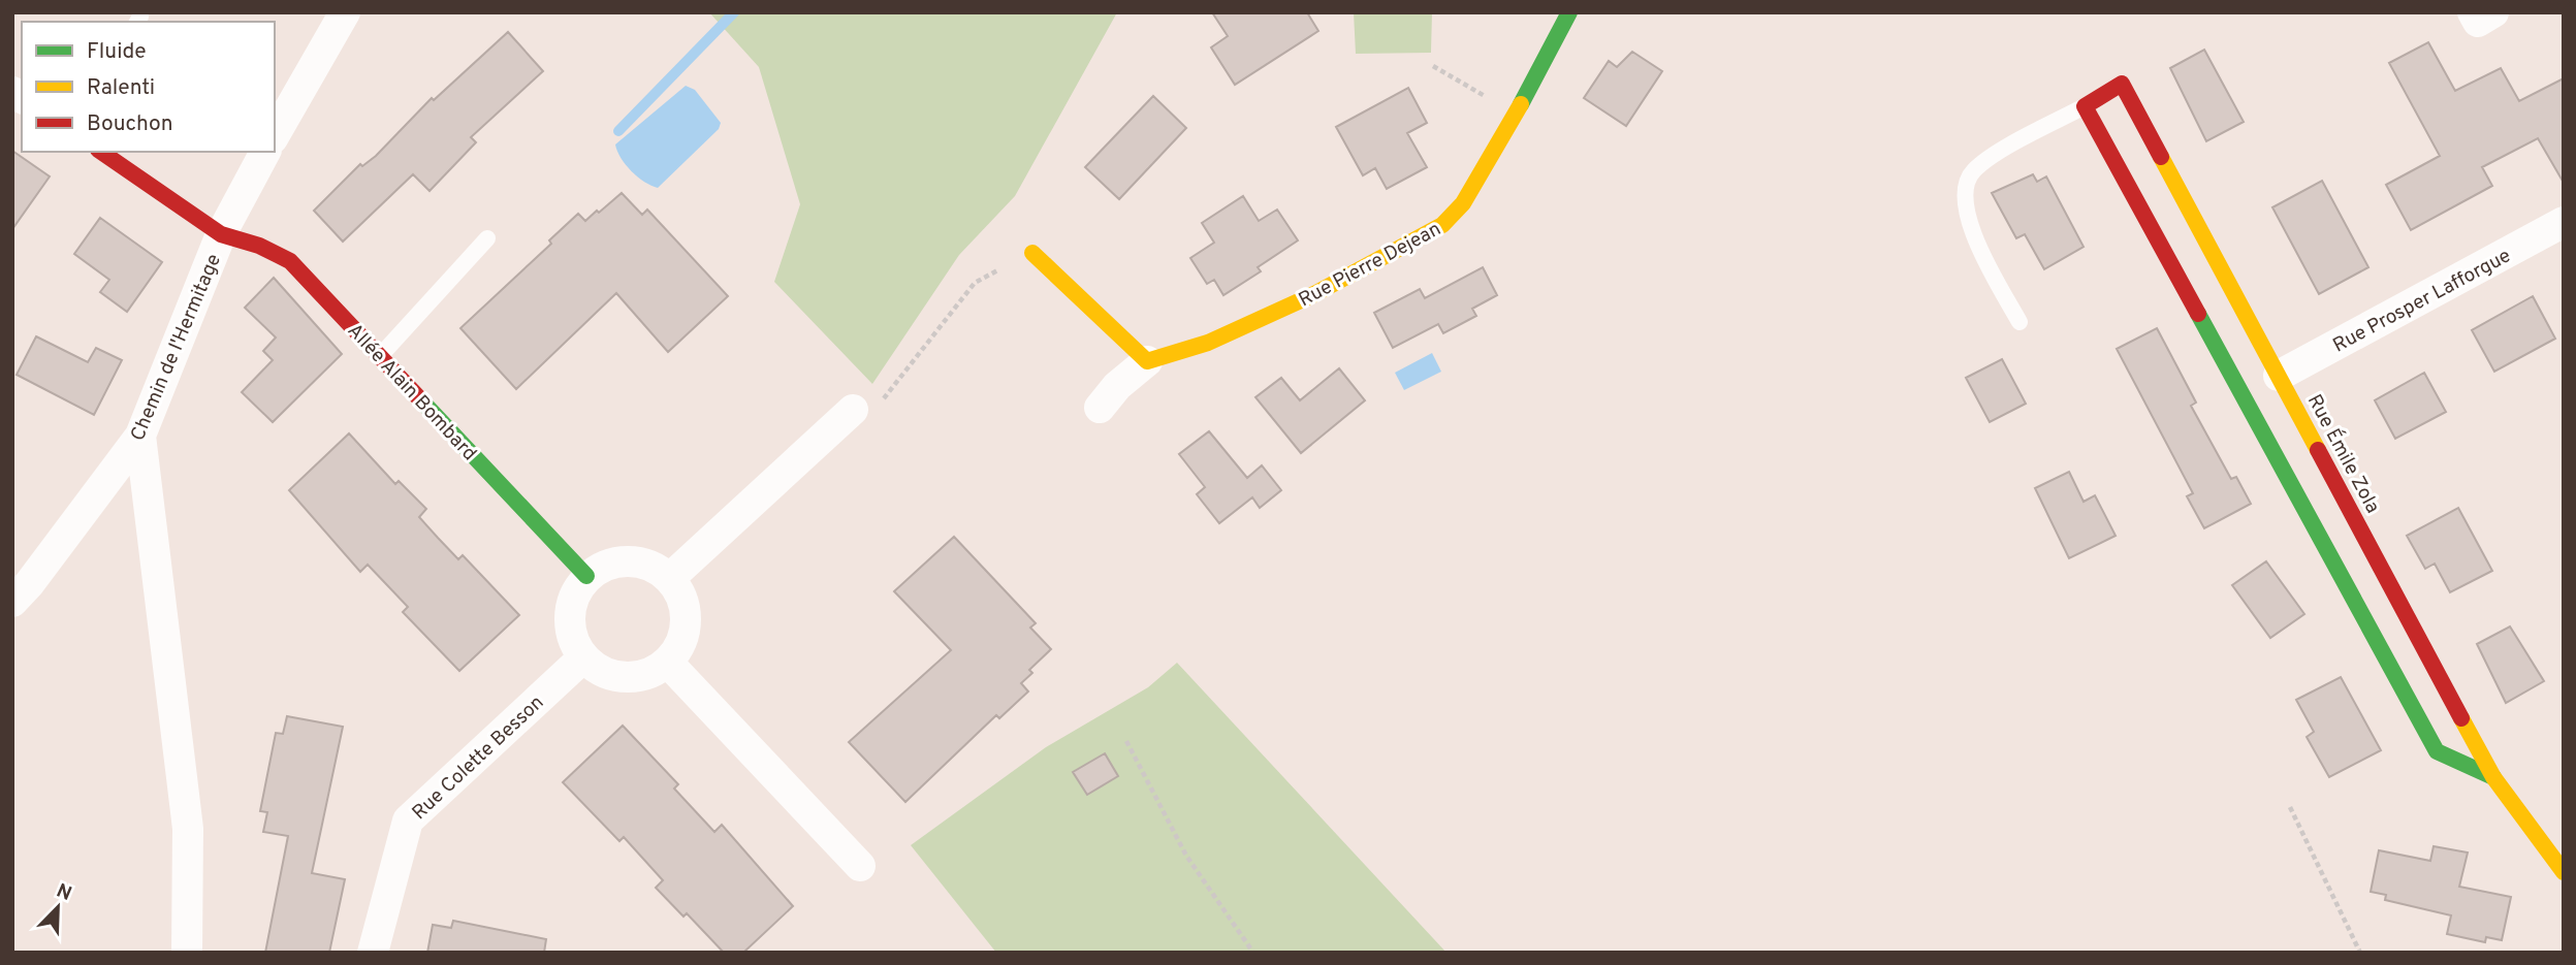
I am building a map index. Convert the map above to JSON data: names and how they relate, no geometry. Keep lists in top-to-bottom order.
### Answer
{
  "streets": {
    "street": [
      "Rue Pierre Dejean",
      "Rue Prosper Lafforgue",
      "Chemin de l'Hermitage",
      "Allée Alain Bombard",
      "Rue Émile Zola",
      "Rue Colette Besson"
    ]
  },
  "crossings": [
    ["Rue Prosper Lafforgue", "Rue Émile Zola"],
    ["Chemin de l'Hermitage", "Allée Alain Bombard"],
    ["Allée Alain Bombard", "Rue Colette Besson"]
  ],
  "legend": ["Fluide", "Ralenti", "Bouchon"],
  "north": "top right"
}
